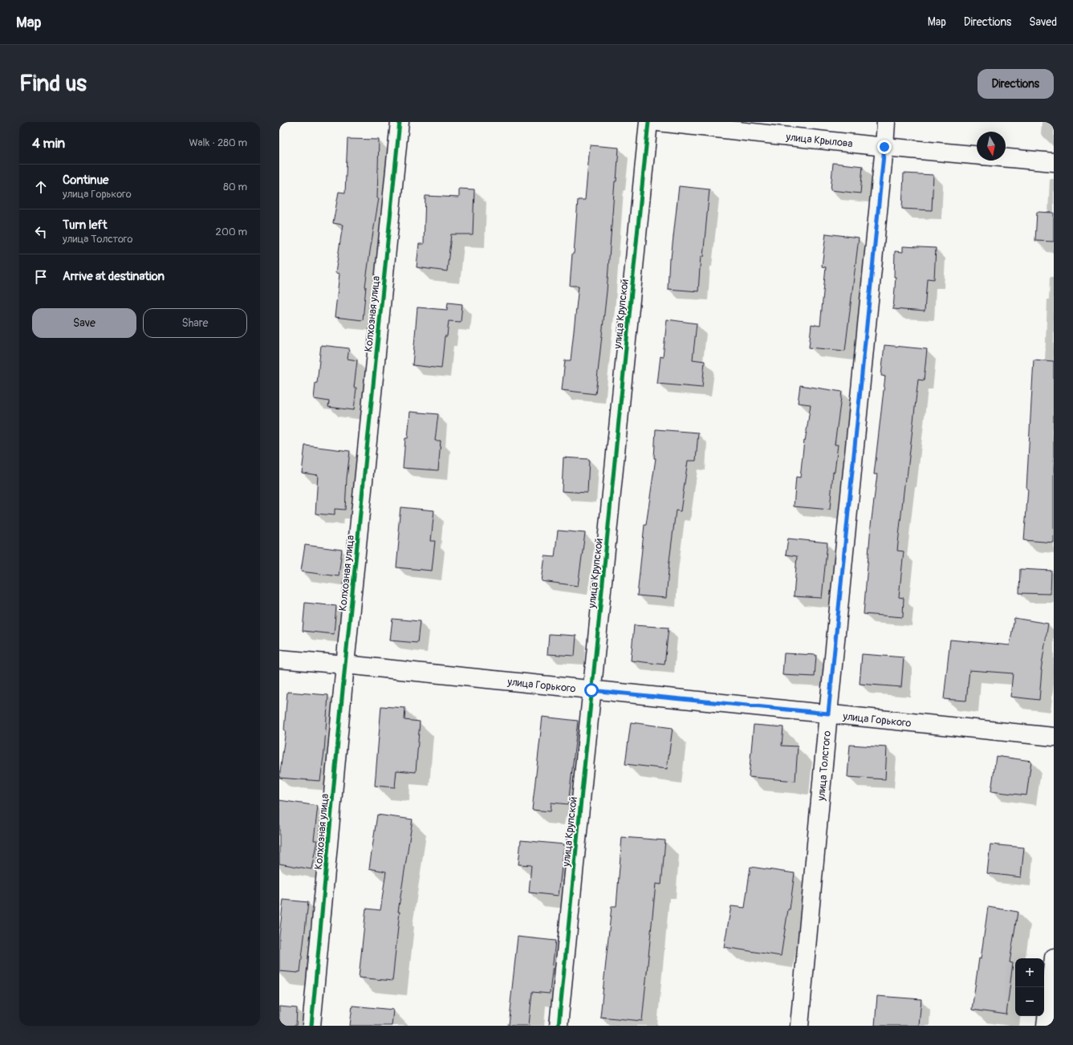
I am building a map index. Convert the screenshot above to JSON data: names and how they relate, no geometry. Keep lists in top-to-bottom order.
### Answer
{
  "streets": {
    "street": [
      "улица Крылова",
      "Колхозная улица",
      "улица Крупской",
      "улица Горького",
      "улица Толстого"
    ]
  },
  "crossings": [
    ["улица Крылова", "улица Толстого"],
    ["Колхозная улица", "улица Горького"],
    ["улица Крупской", "улица Горького"],
    ["улица Горького", "улица Толстого"]
  ],
  "north": "bottom",
  "page": {
    "header": "Map",
    "nav": ["Map", "Directions", "Saved"],
    "buttons": [
      "Directions",
      ["Save", "Share"]
    ],
    "title": "Find us",
    "heading": ["4 min", "Walk · 280 m"],
    "list": [
      ["Continue", "улица Горького", "80 m"],
      ["Turn left", "улица Толстого", "200 m"],
      "Arrive at destination"
    ],
    "map_buttons": ["+", "−"]
  }
}
